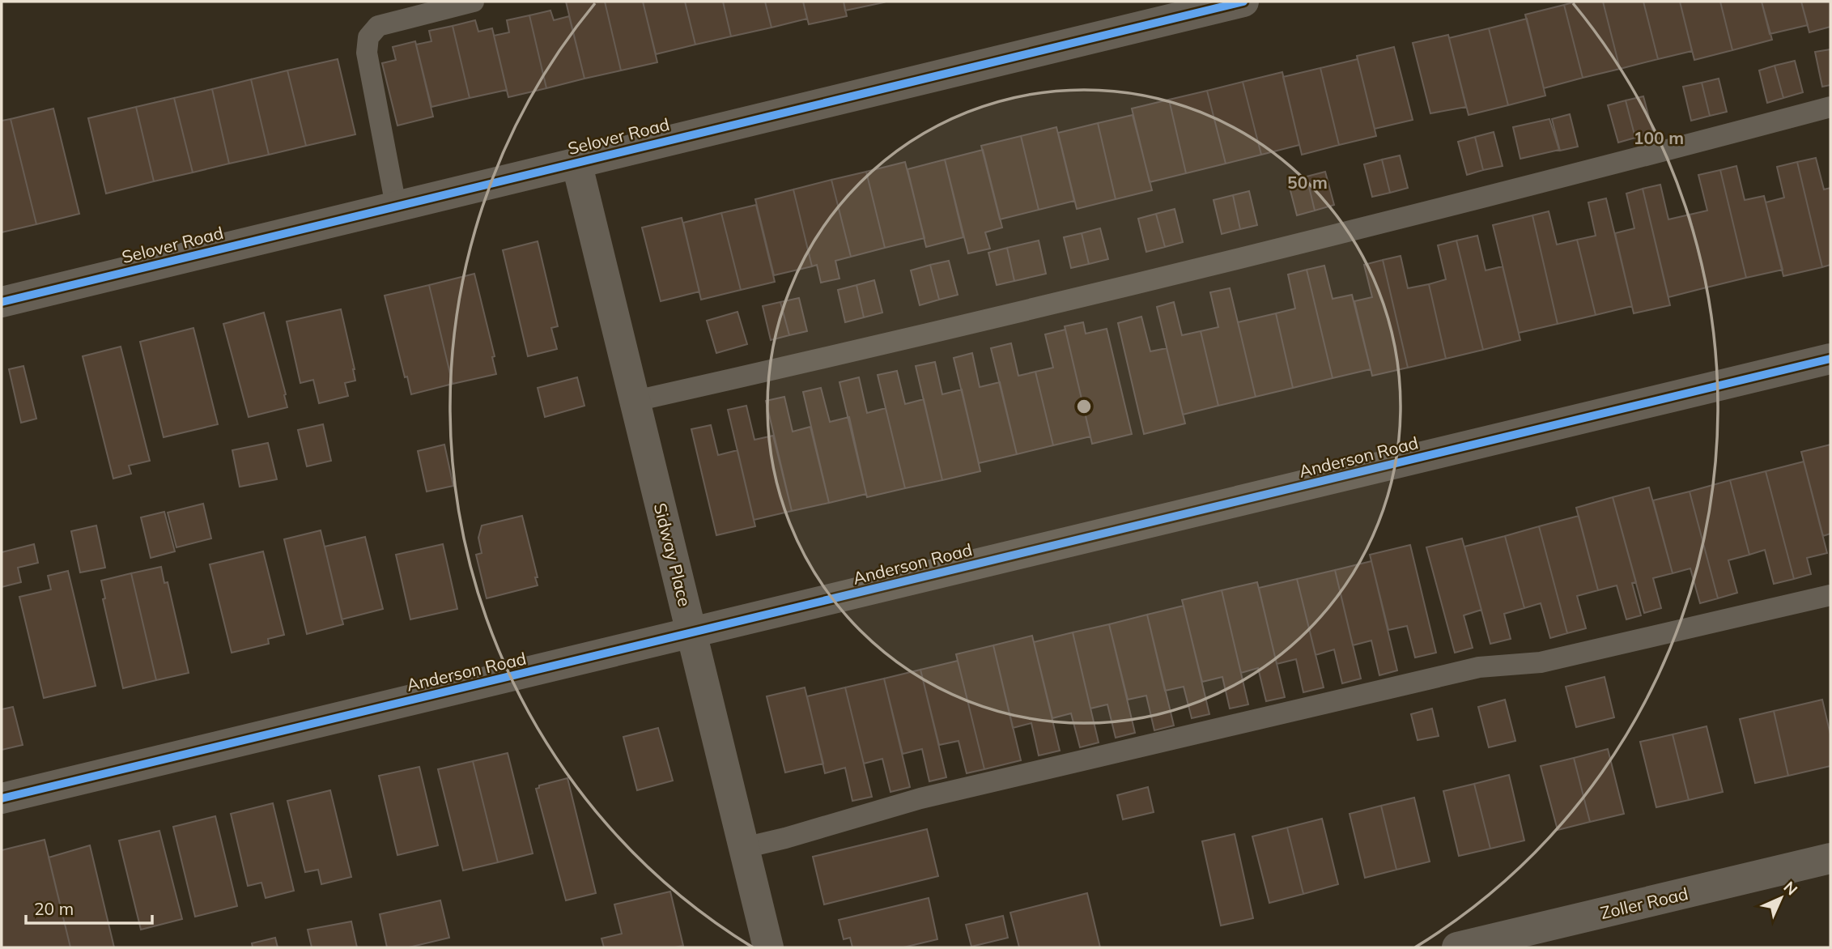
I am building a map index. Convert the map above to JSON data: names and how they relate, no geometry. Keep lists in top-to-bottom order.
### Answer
{
  "streets": {
    "street": [
      "Selover Road",
      "Anderson Road",
      "Sidway Place",
      "Zoller Road"
    ]
  },
  "crossings": [
    ["Selover Road", "Sidway Place"],
    ["Anderson Road", "Sidway Place"]
  ],
  "scale_bar": "20 m",
  "north": "top right",
  "rings": ["100 m", "50 m"]
}
